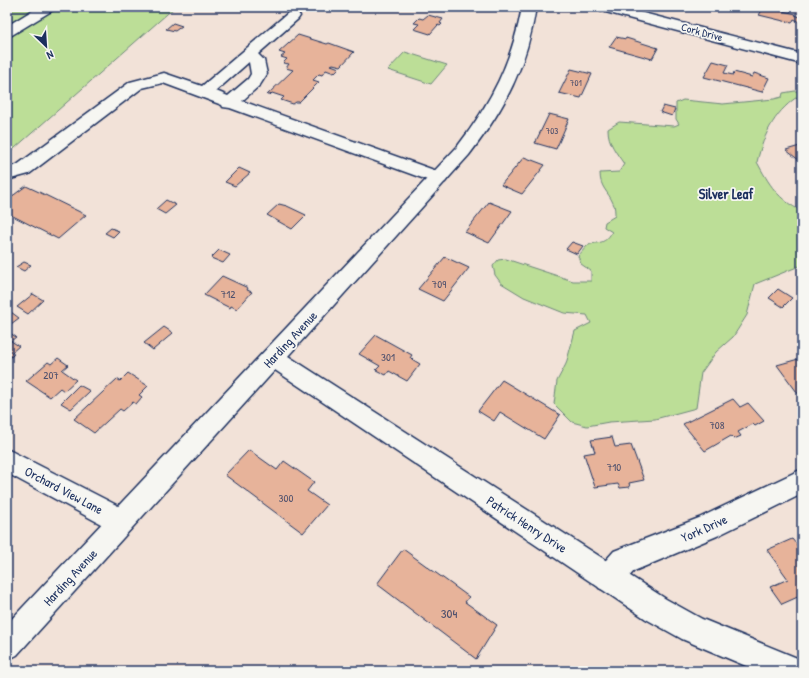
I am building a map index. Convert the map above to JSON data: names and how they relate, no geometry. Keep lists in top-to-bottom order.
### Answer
{
  "streets": {
    "main road": [
      "Cork Drive",
      "Harding Avenue",
      "Orchard View Lane",
      "Patrick Henry Drive",
      "York Drive"
    ]
  },
  "crossings": [
    ["Harding Avenue", "Orchard View Lane"],
    ["Harding Avenue", "Patrick Henry Drive"],
    ["Patrick Henry Drive", "York Drive"]
  ],
  "districts": ["Silver Leaf"],
  "house_numbers": [
    "701",
    "703",
    "709",
    "712",
    "301",
    "207",
    "708",
    "710",
    "300",
    "304"
  ],
  "north": "bottom right"
}
